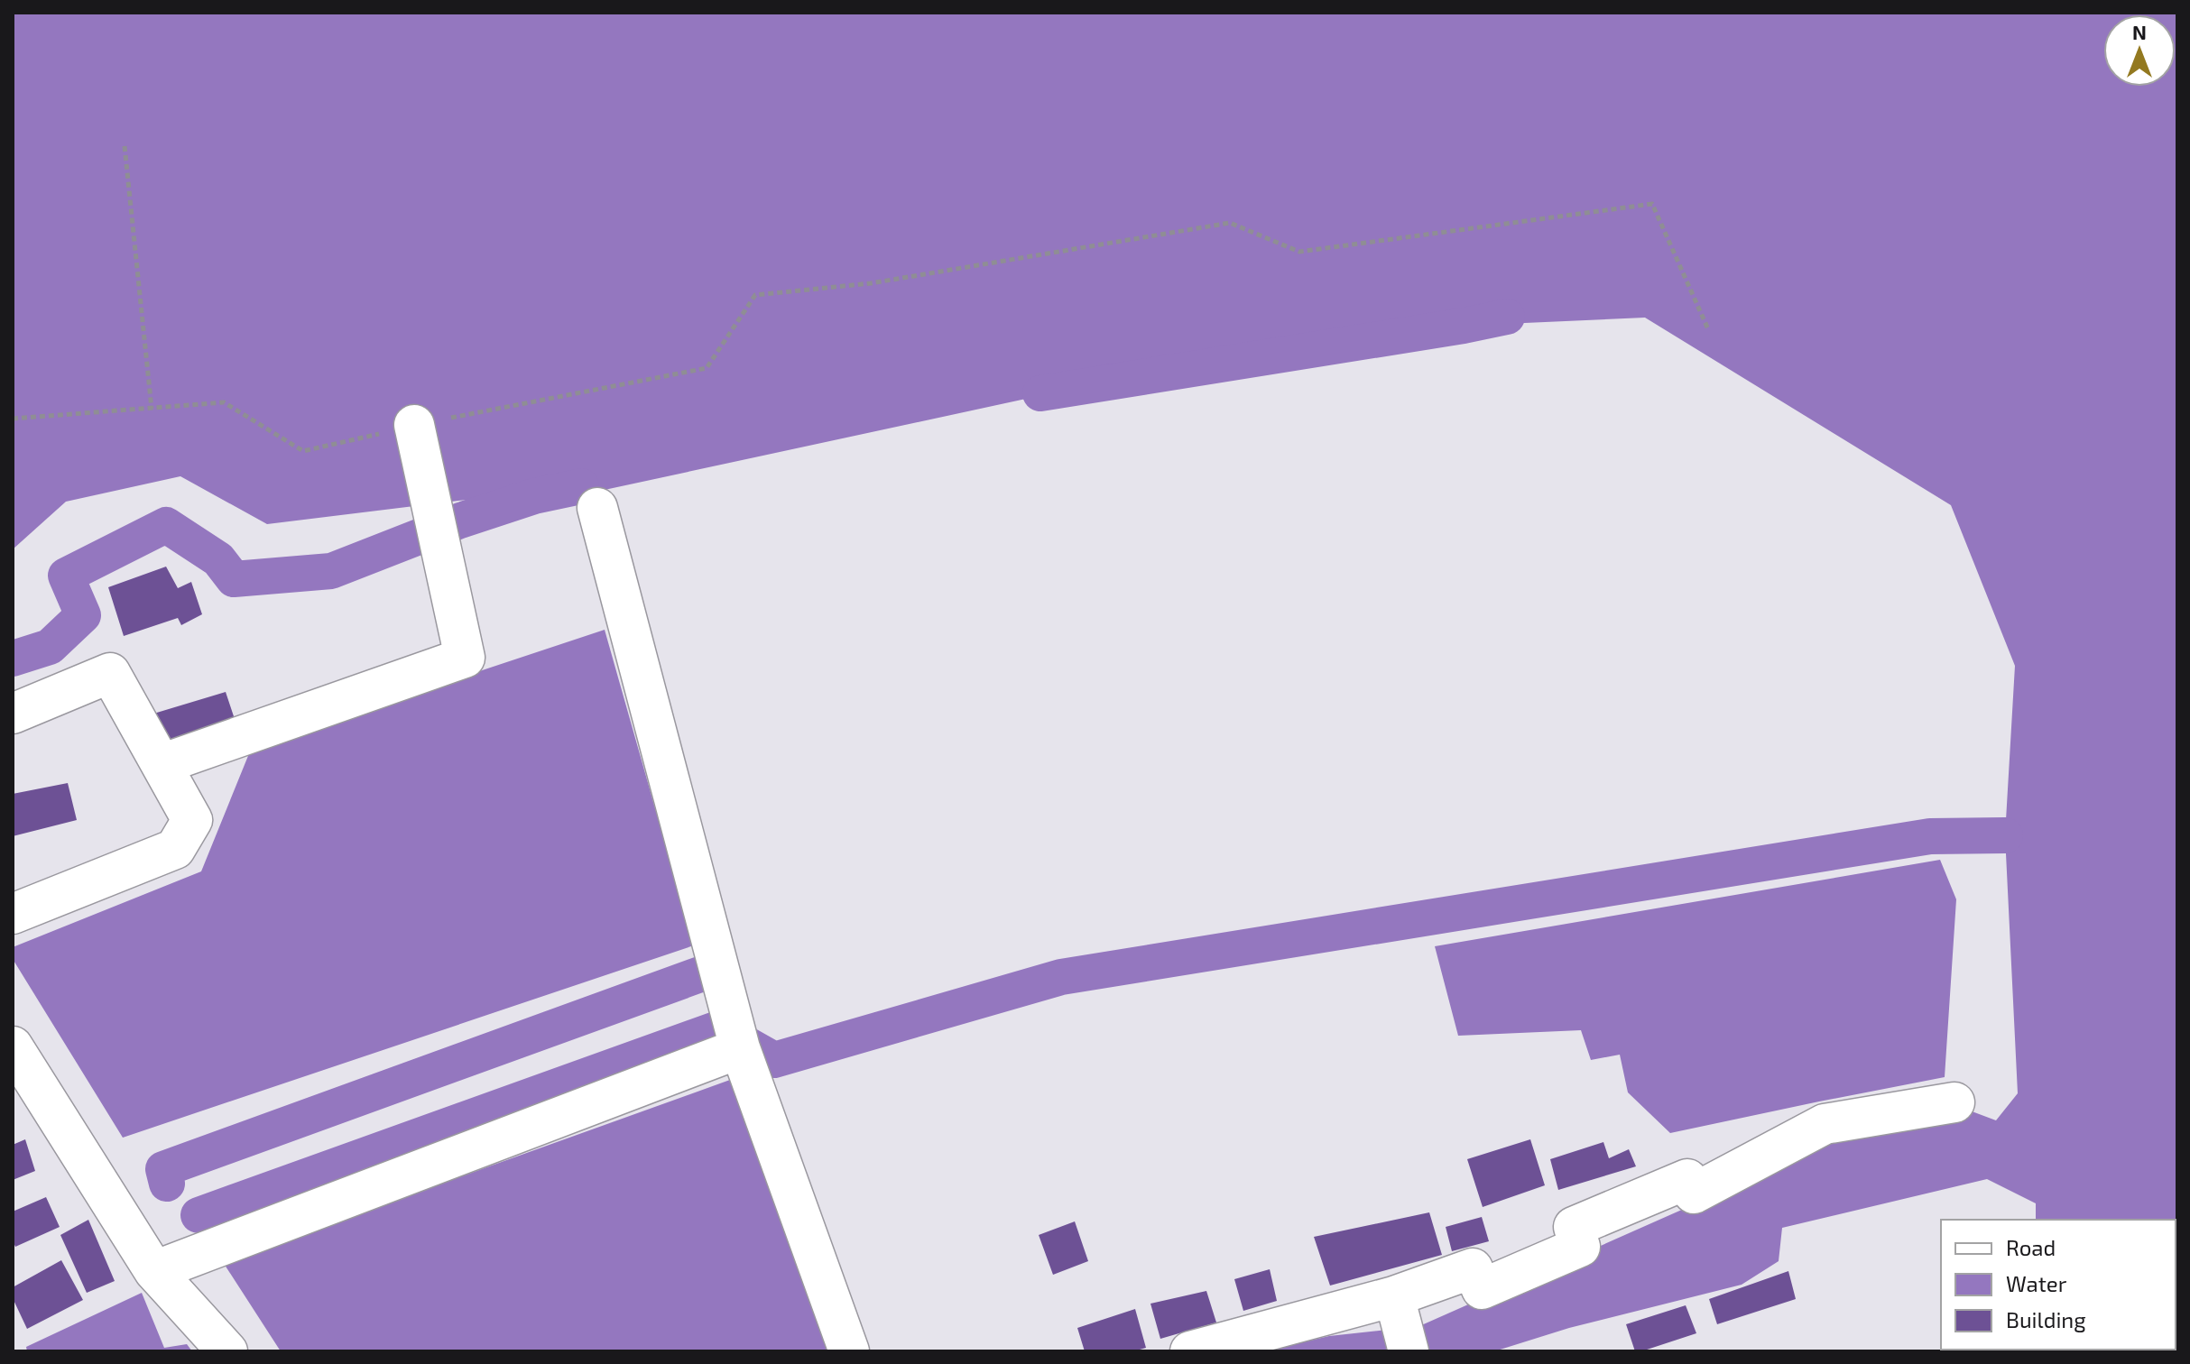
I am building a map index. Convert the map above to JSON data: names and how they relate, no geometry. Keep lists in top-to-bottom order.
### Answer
{
  "legend": ["Road", "Water", "Building"],
  "north": "top"
}
